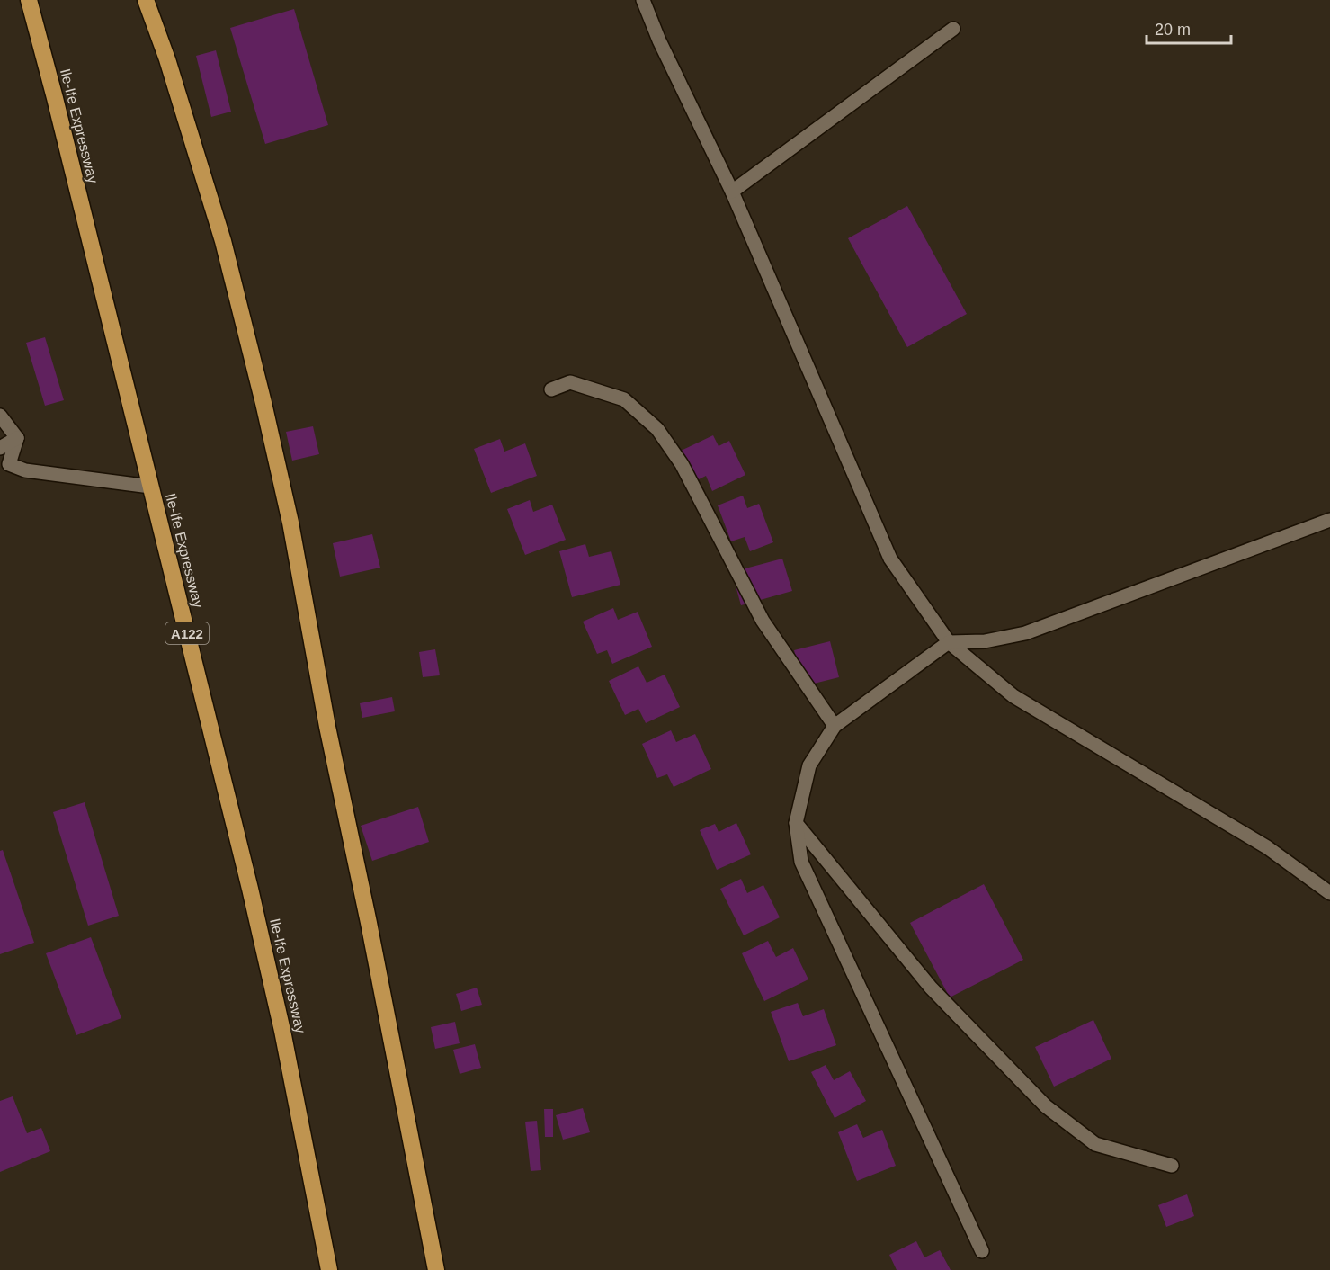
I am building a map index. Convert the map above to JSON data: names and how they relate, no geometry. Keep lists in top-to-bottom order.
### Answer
{
  "streets": {
    "highway": ["Ile-Ife Expressway", "A122"]
  },
  "scale_bar": "20 m"
}
